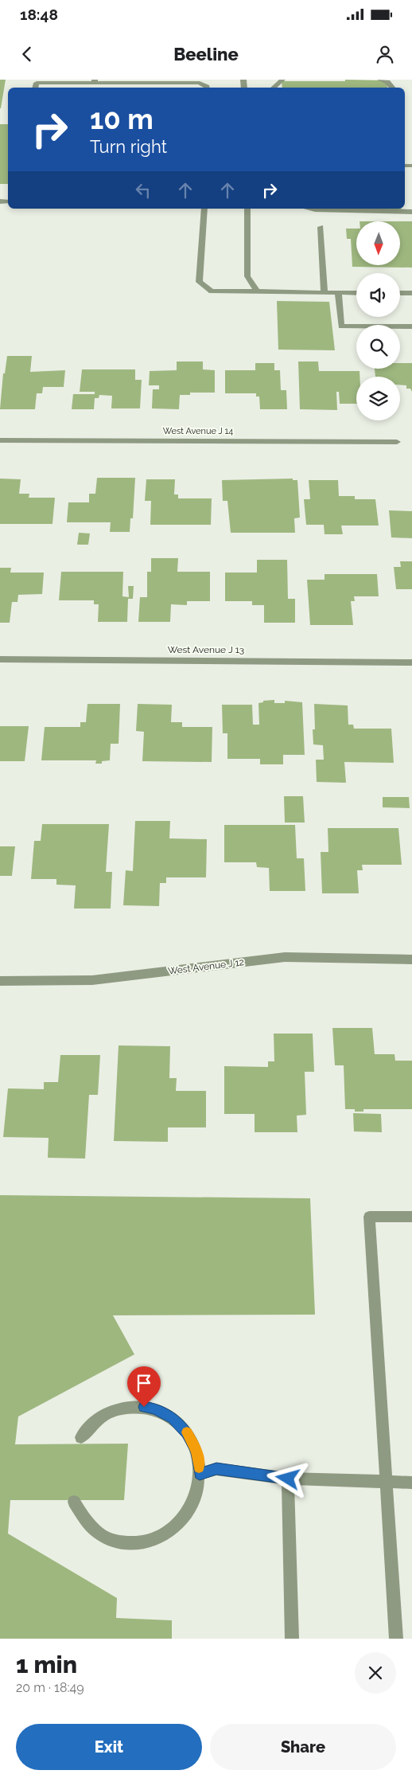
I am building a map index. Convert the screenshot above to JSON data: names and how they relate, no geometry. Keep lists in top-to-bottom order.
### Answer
{
  "streets": {
    "street": ["West Avenue J 14", "West Avenue J 13", "West Avenue J 12"]
  },
  "north": "bottom",
  "page": {
    "status": "18:48",
    "header": "Beeline",
    "turn": ["10 m", "Turn right"],
    "heading": ["1 min", "20 m · 18:49"],
    "buttons": ["Exit", "Share"]
  }
}
